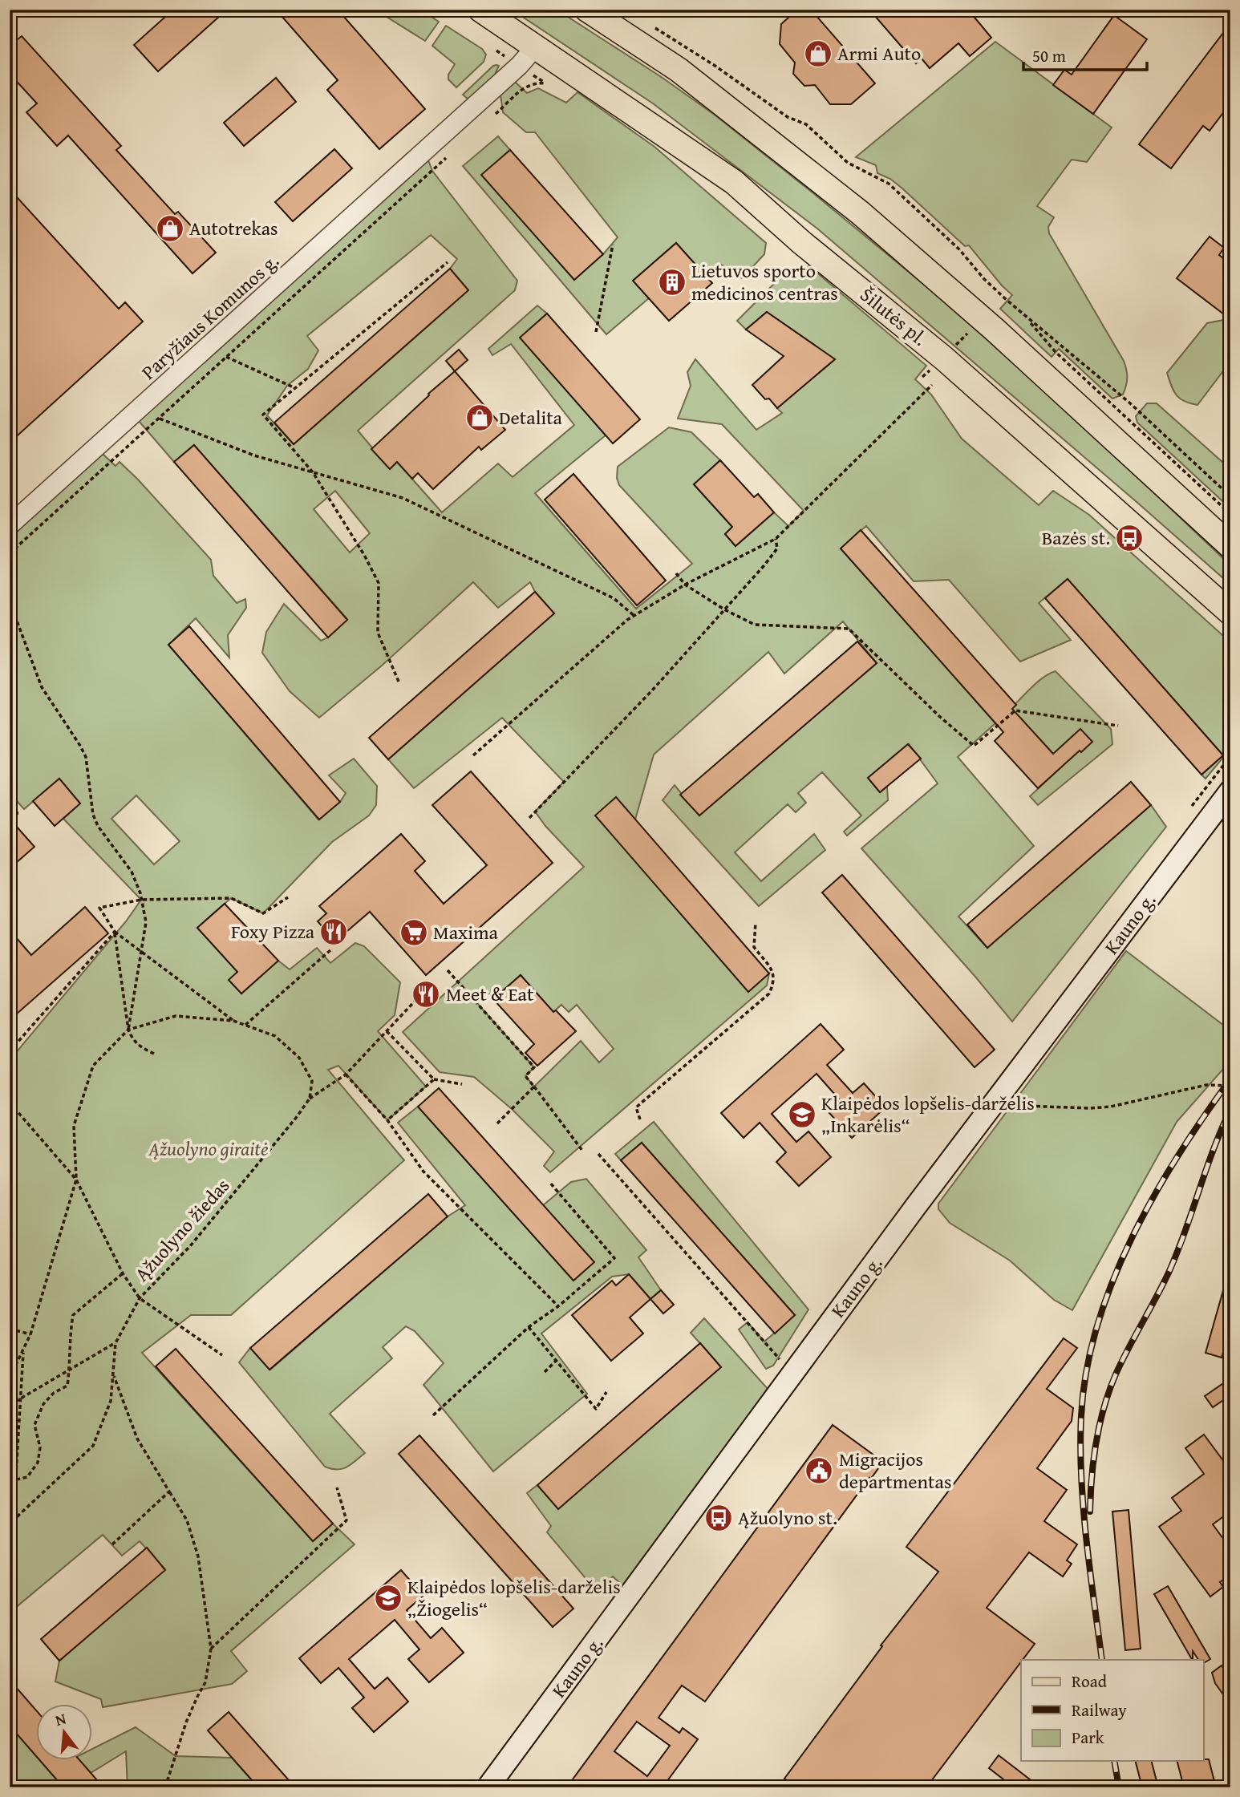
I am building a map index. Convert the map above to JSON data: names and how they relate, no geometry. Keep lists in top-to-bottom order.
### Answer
{
  "streets": {
    "main road": ["Šilutės pl.", "Kauno g."],
    "street": ["Paryžiaus Komunos g."],
    "path": ["Ąžuolyno žiedas"]
  },
  "crossings": [
    ["Paryžiaus Komunos g.", "Šilutės pl."]
  ],
  "parks": ["Ąžuolyno giraitė"],
  "places": {
    "shop": ["Armi Auto", "Autotrekas", "Detalita"],
    "building": ["Lietuvos sporto medicinos centras"],
    "bus stop": ["Bazės st.", "Ąžuolyno st."],
    "restaurant": ["Foxy Pizza", "Meet & Eat"],
    "supermarket": ["Maxima"],
    "school or university": ["Klaipėdos lopšelis-darželis „Inkarėlis“", "Klaipėdos lopšelis-darželis „Žiogelis“"],
    "public building": ["Migracijos departmentas"]
  },
  "legend": ["Road", "Railway", "Park"],
  "scale_bar": "50 m",
  "north": "top"
}
